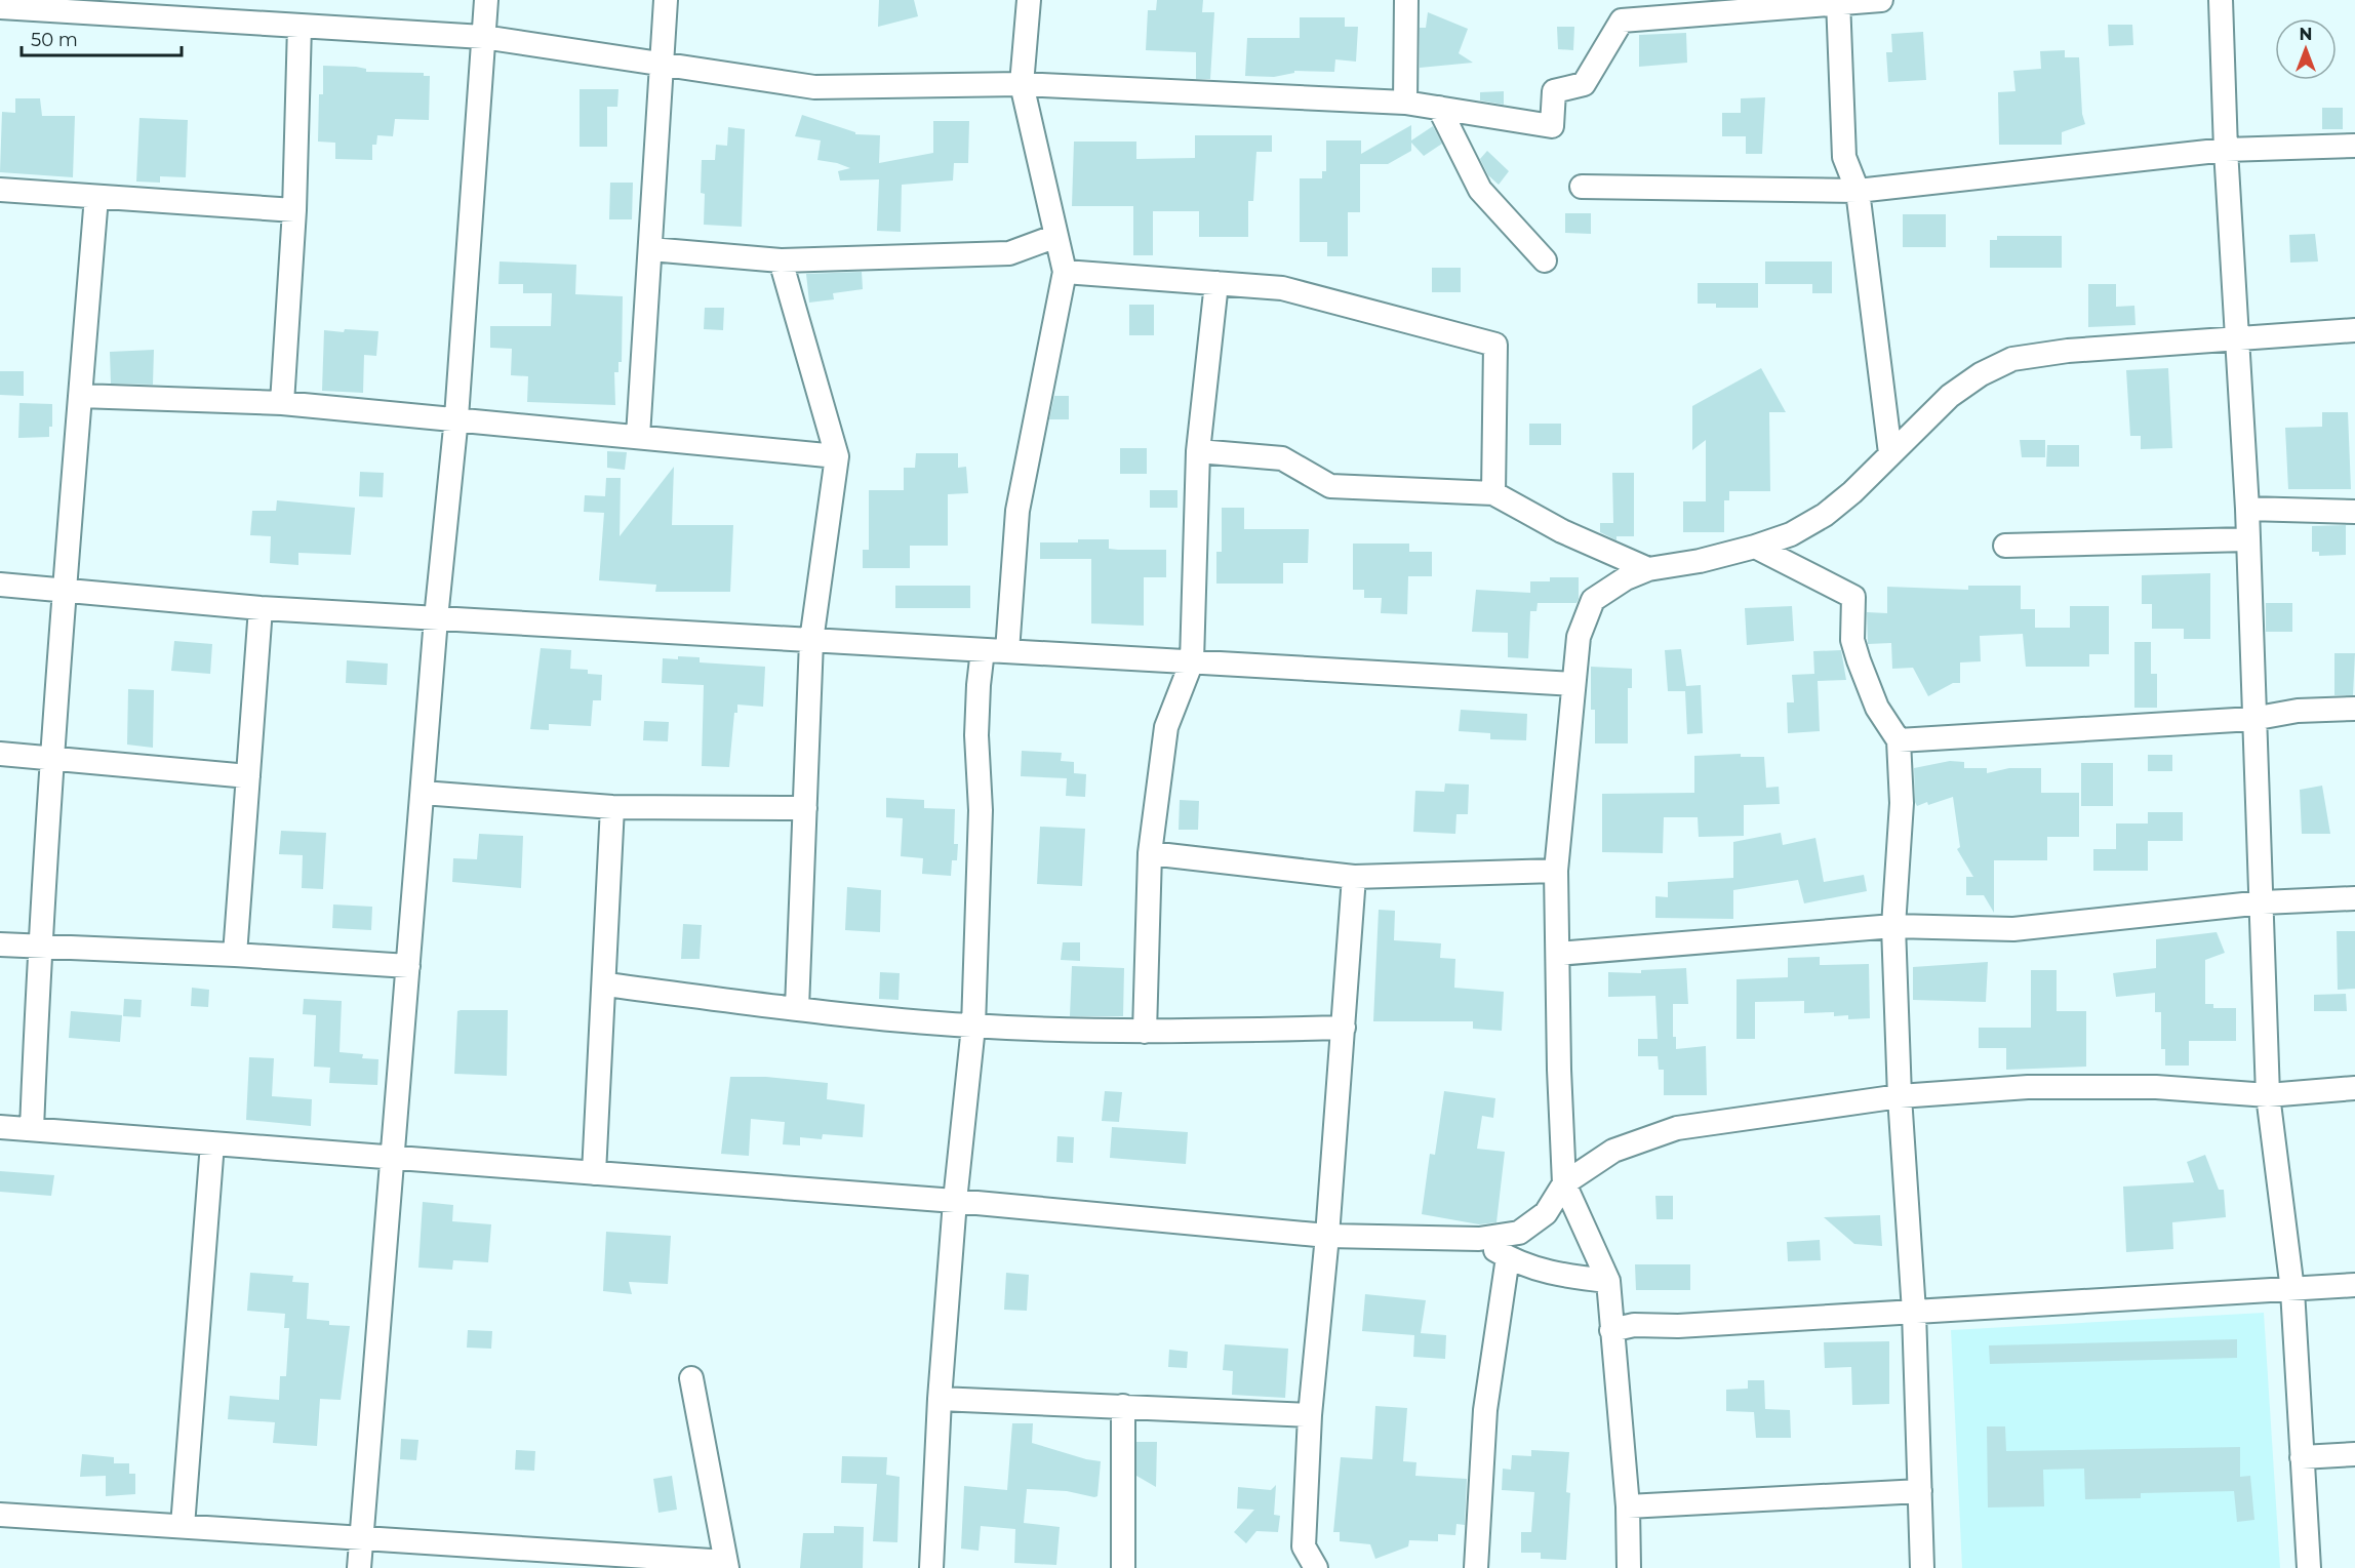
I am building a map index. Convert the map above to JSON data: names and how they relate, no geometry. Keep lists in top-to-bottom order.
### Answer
{
  "scale_bar": "50 m",
  "north": "top"
}
